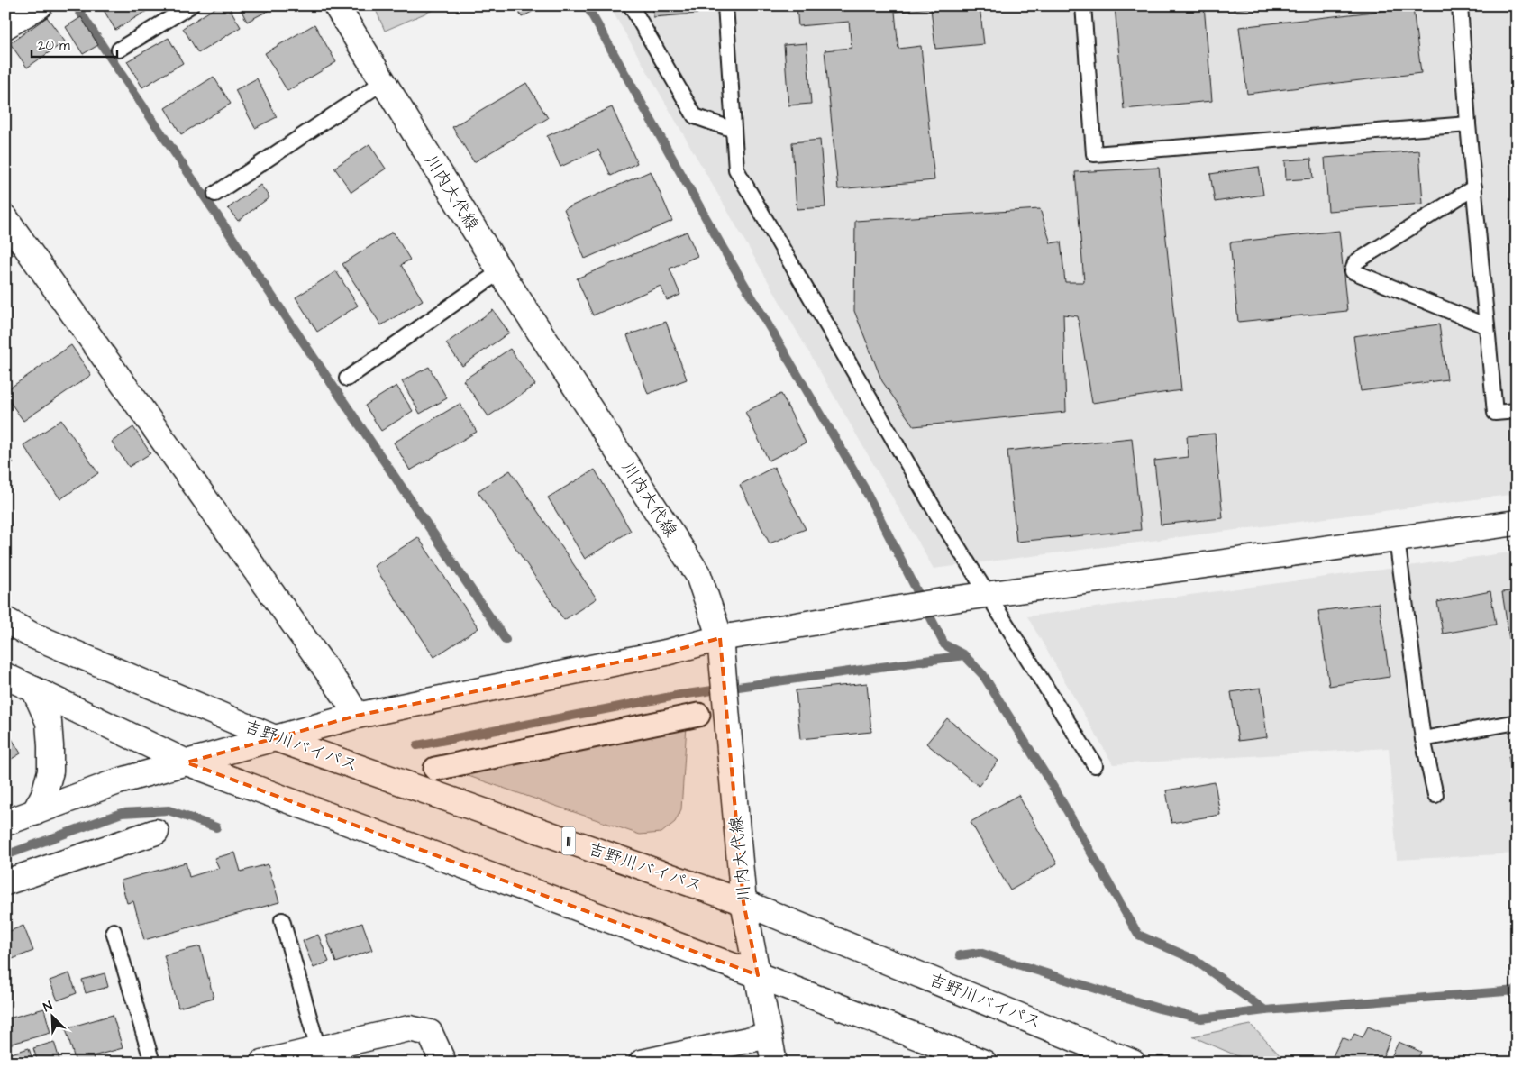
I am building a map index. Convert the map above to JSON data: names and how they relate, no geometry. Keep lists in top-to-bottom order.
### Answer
{
  "streets": {
    "main road": ["川内大代線", "吉野川バイパス", "11"]
  },
  "crossings": [
    ["川内大代線", "吉野川バイパス"]
  ],
  "scale_bar": "20 m",
  "north": "top left"
}
